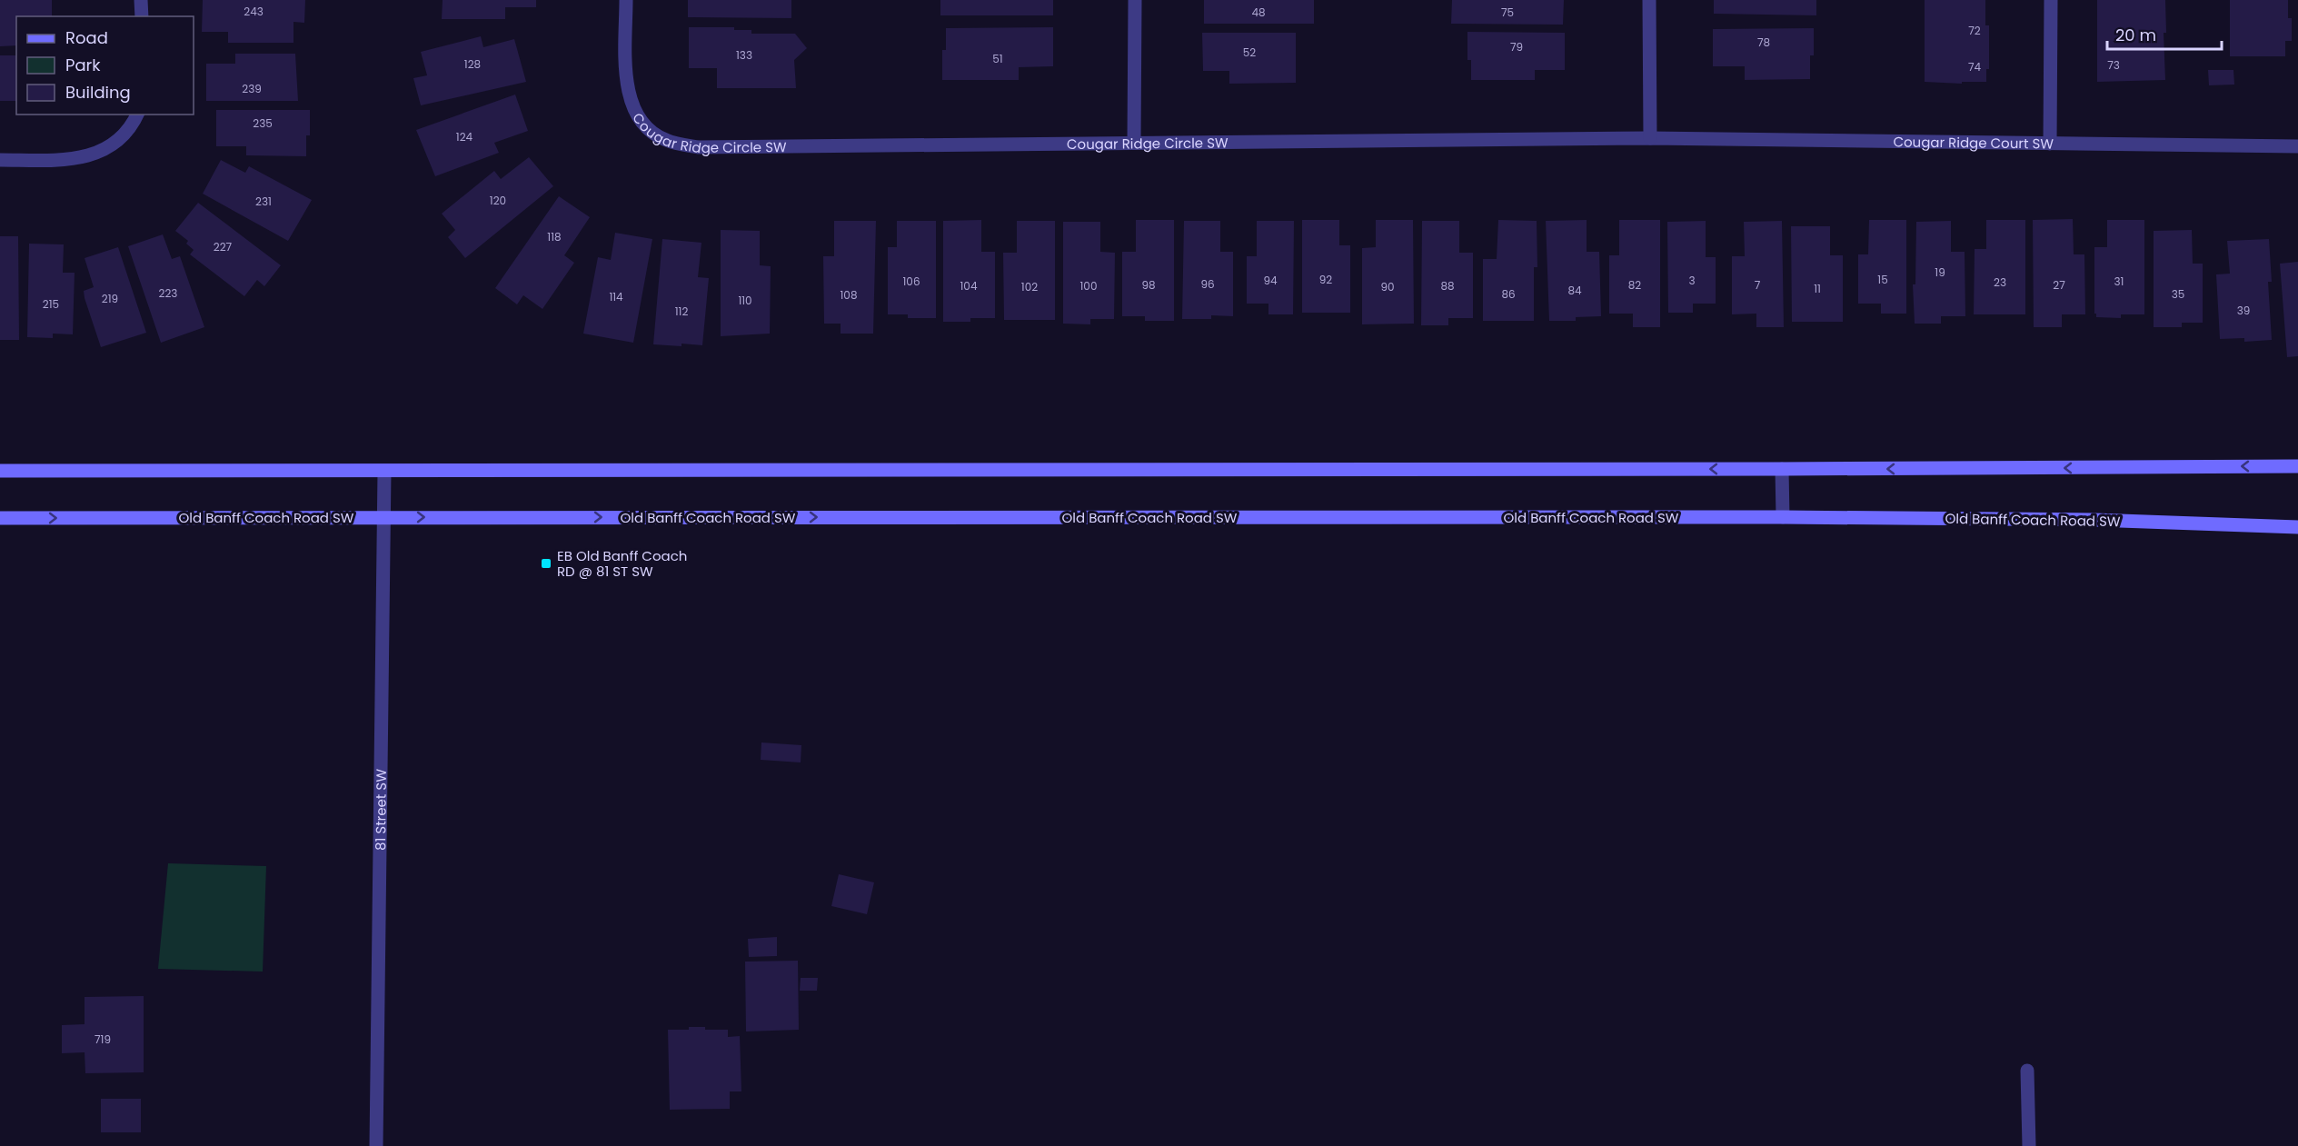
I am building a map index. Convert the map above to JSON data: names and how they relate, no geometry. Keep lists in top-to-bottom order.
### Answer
{
  "streets": {
    "main road": ["Old Banff Coach Road SW"],
    "street": ["Cougar Ridge Circle SW", "Cougar Ridge Court SW", "81 Street SW"]
  },
  "crossings": [
    ["Cougar Ridge Circle SW", "Cougar Ridge Court SW"],
    ["Old Banff Coach Road SW", "81 Street SW"]
  ],
  "places": {
    "transit": ["EB Old Banff Coach RD @ 81 ST SW"]
  },
  "house_numbers": [
    "243",
    "48",
    "75",
    "72",
    "78",
    "79",
    "52",
    "133",
    "51",
    "128",
    "73",
    "74",
    "239",
    "235",
    "124",
    "120",
    "231",
    "118",
    "227",
    "19",
    "92",
    "15",
    "94",
    "3",
    "106",
    "31",
    "23",
    "96",
    "98",
    "82",
    "7",
    "27",
    "104",
    "100",
    "88",
    "102",
    "90",
    "11",
    "84",
    "223",
    "86",
    "35",
    "108",
    "114",
    "219",
    "110",
    "215",
    "39",
    "112",
    "719"
  ],
  "legend": ["Road", "Park", "Building"],
  "scale_bar": "20 m"
}
